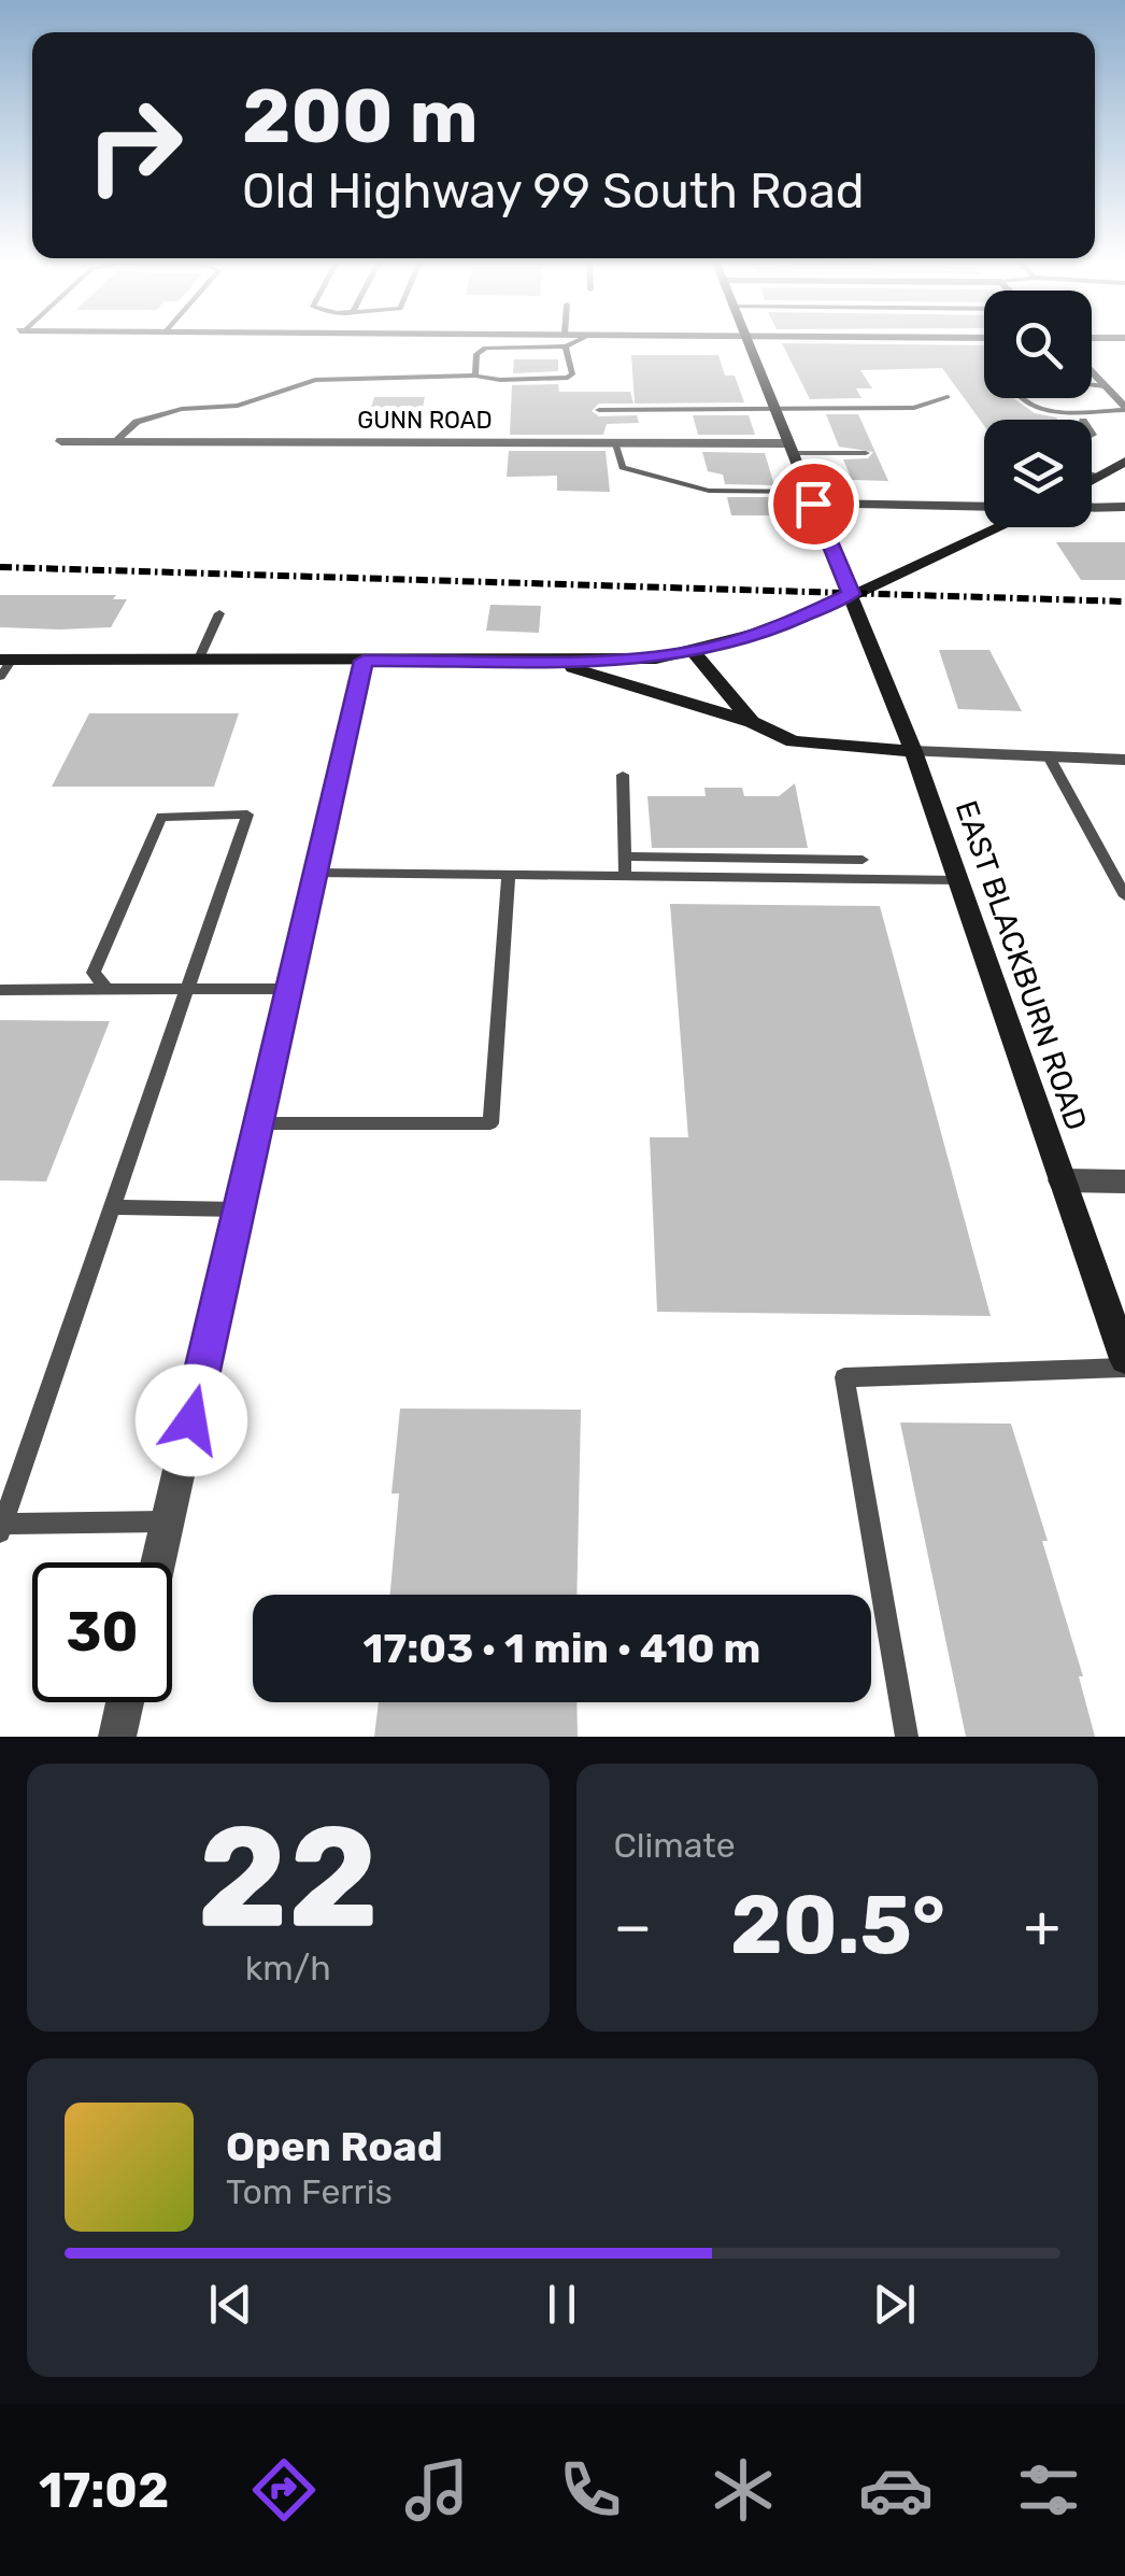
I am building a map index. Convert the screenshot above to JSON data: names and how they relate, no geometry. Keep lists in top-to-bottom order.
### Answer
{
  "streets": {
    "street": ["GUNN ROAD", "EAST BLACKBURN ROAD"]
  },
  "crossings": [
    ["GUNN ROAD", "EAST BLACKBURN ROAD"]
  ],
  "page": {
    "turn": ["200 m", "Old Highway 99 South Road"],
    "limit": "30",
    "trip": "17:03 · 1 min · 410 m",
    "tile": [
      ["22", "km/h"],
      "Climate"
    ],
    "heat": ["−", "20.5°", "+"],
    "song": ["Open Road", "Tom Ferris"],
    "tabs": "17:02"
  }
}
